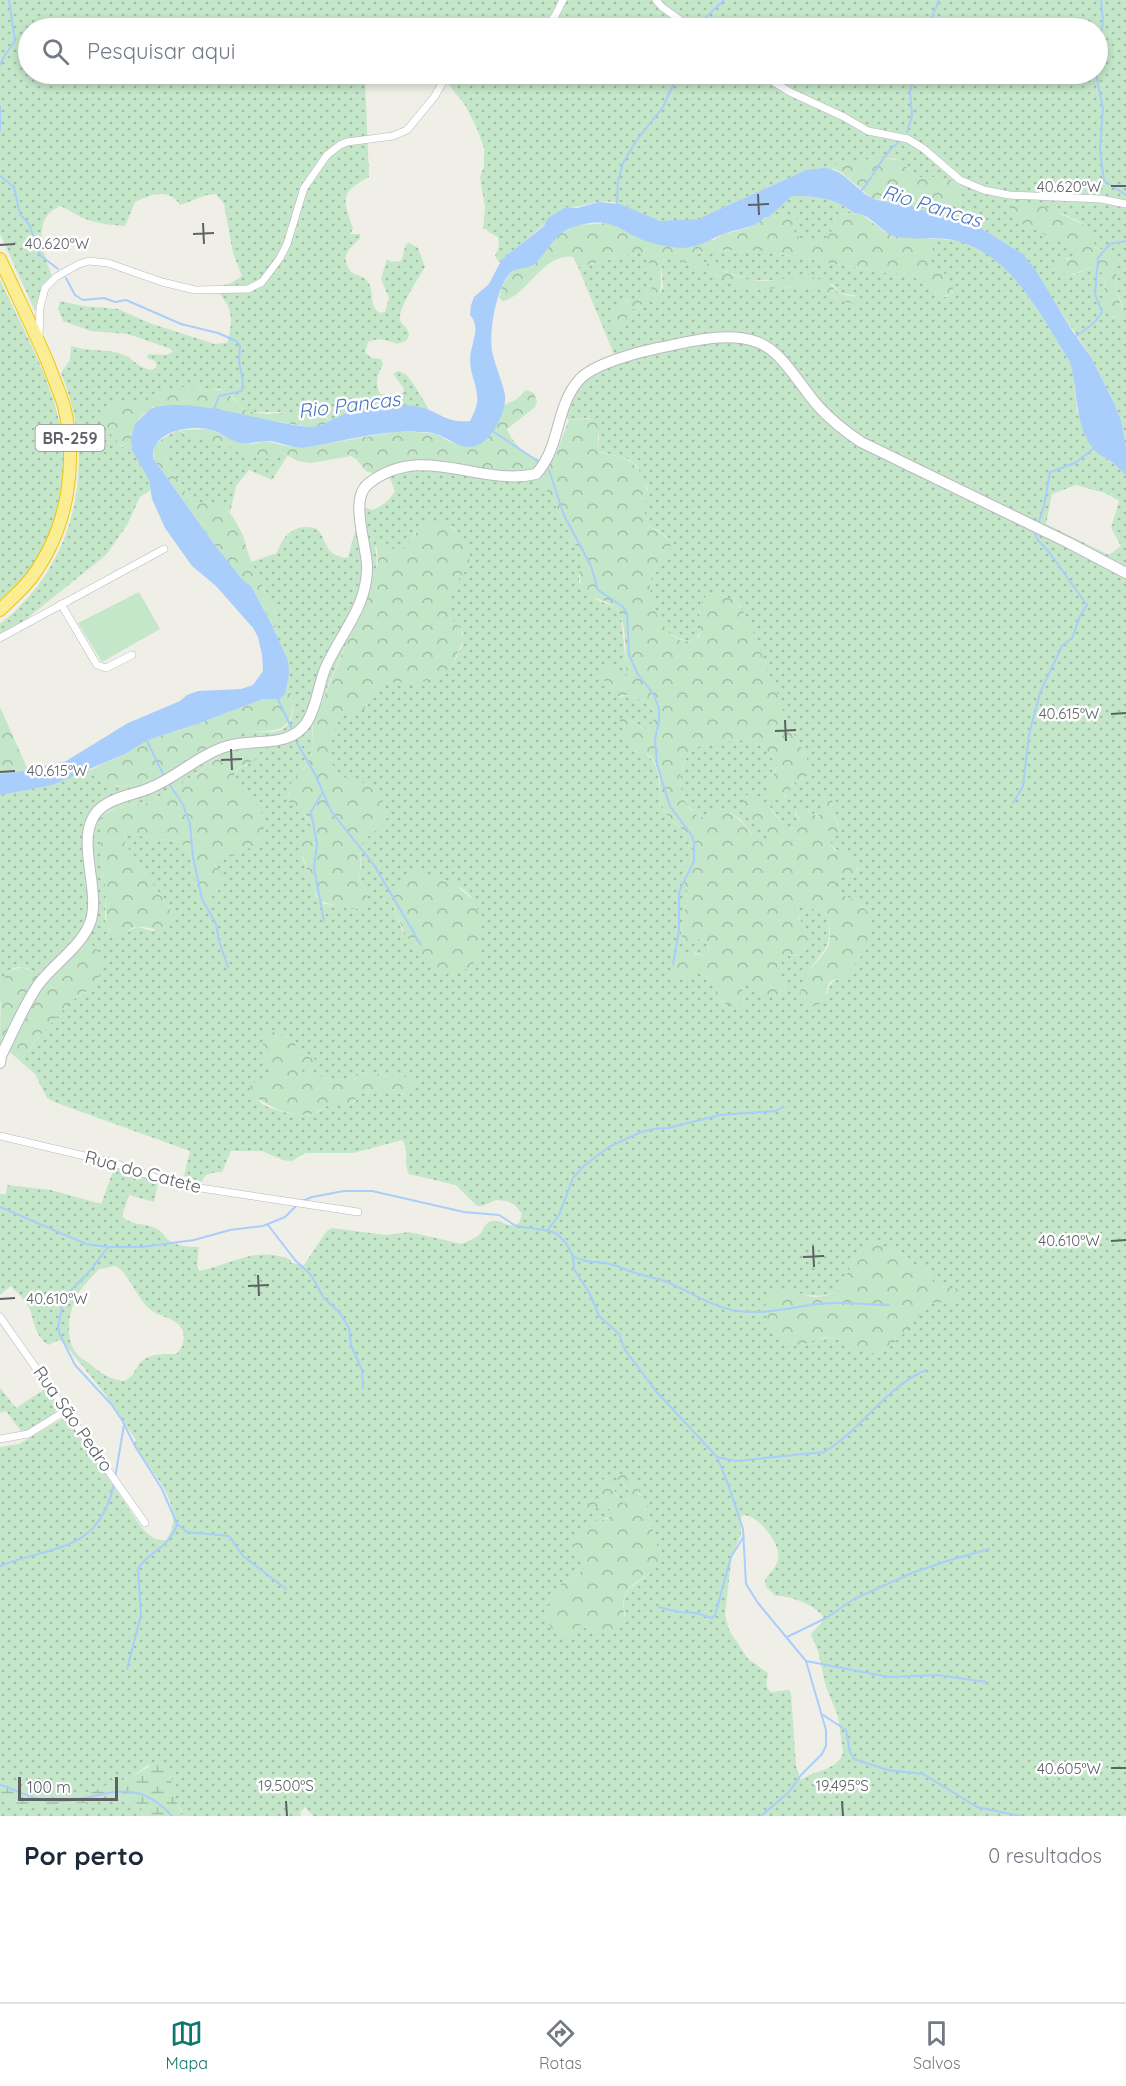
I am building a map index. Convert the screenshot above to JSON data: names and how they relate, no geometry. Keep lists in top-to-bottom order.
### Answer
{
  "streets": {
    "highway": ["BR-259"],
    "street": ["Rua do Catete", "Rua São Pedro"]
  },
  "water": ["Rio Pancas"],
  "scale_bar": "100 m",
  "page": {
    "search": "Pesquisar aqui",
    "scale": "100 m",
    "heading": ["Por perto", "0 resultados"],
    "nav": ["Mapa", "Rotas", "Salvos"]
  },
  "coordinates": [
    "40.620°W",
    "40.615°W",
    "40.610°W",
    "40.605°W",
    "19.500°S",
    "19.495°S"
  ]
}
